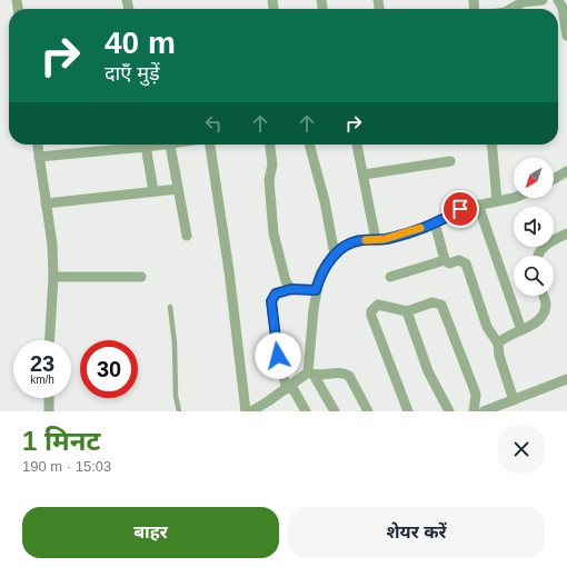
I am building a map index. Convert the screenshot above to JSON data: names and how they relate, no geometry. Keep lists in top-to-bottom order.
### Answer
{
  "north": "bottom left",
  "page": {
    "turn": ["40 m", "दाएँ मुड़ें"],
    "speed": "23 km/h",
    "limit": "30",
    "heading": ["1 मिनट", "190 m · 15:03"],
    "buttons": ["बाहर", "शेयर करें"]
  }
}
